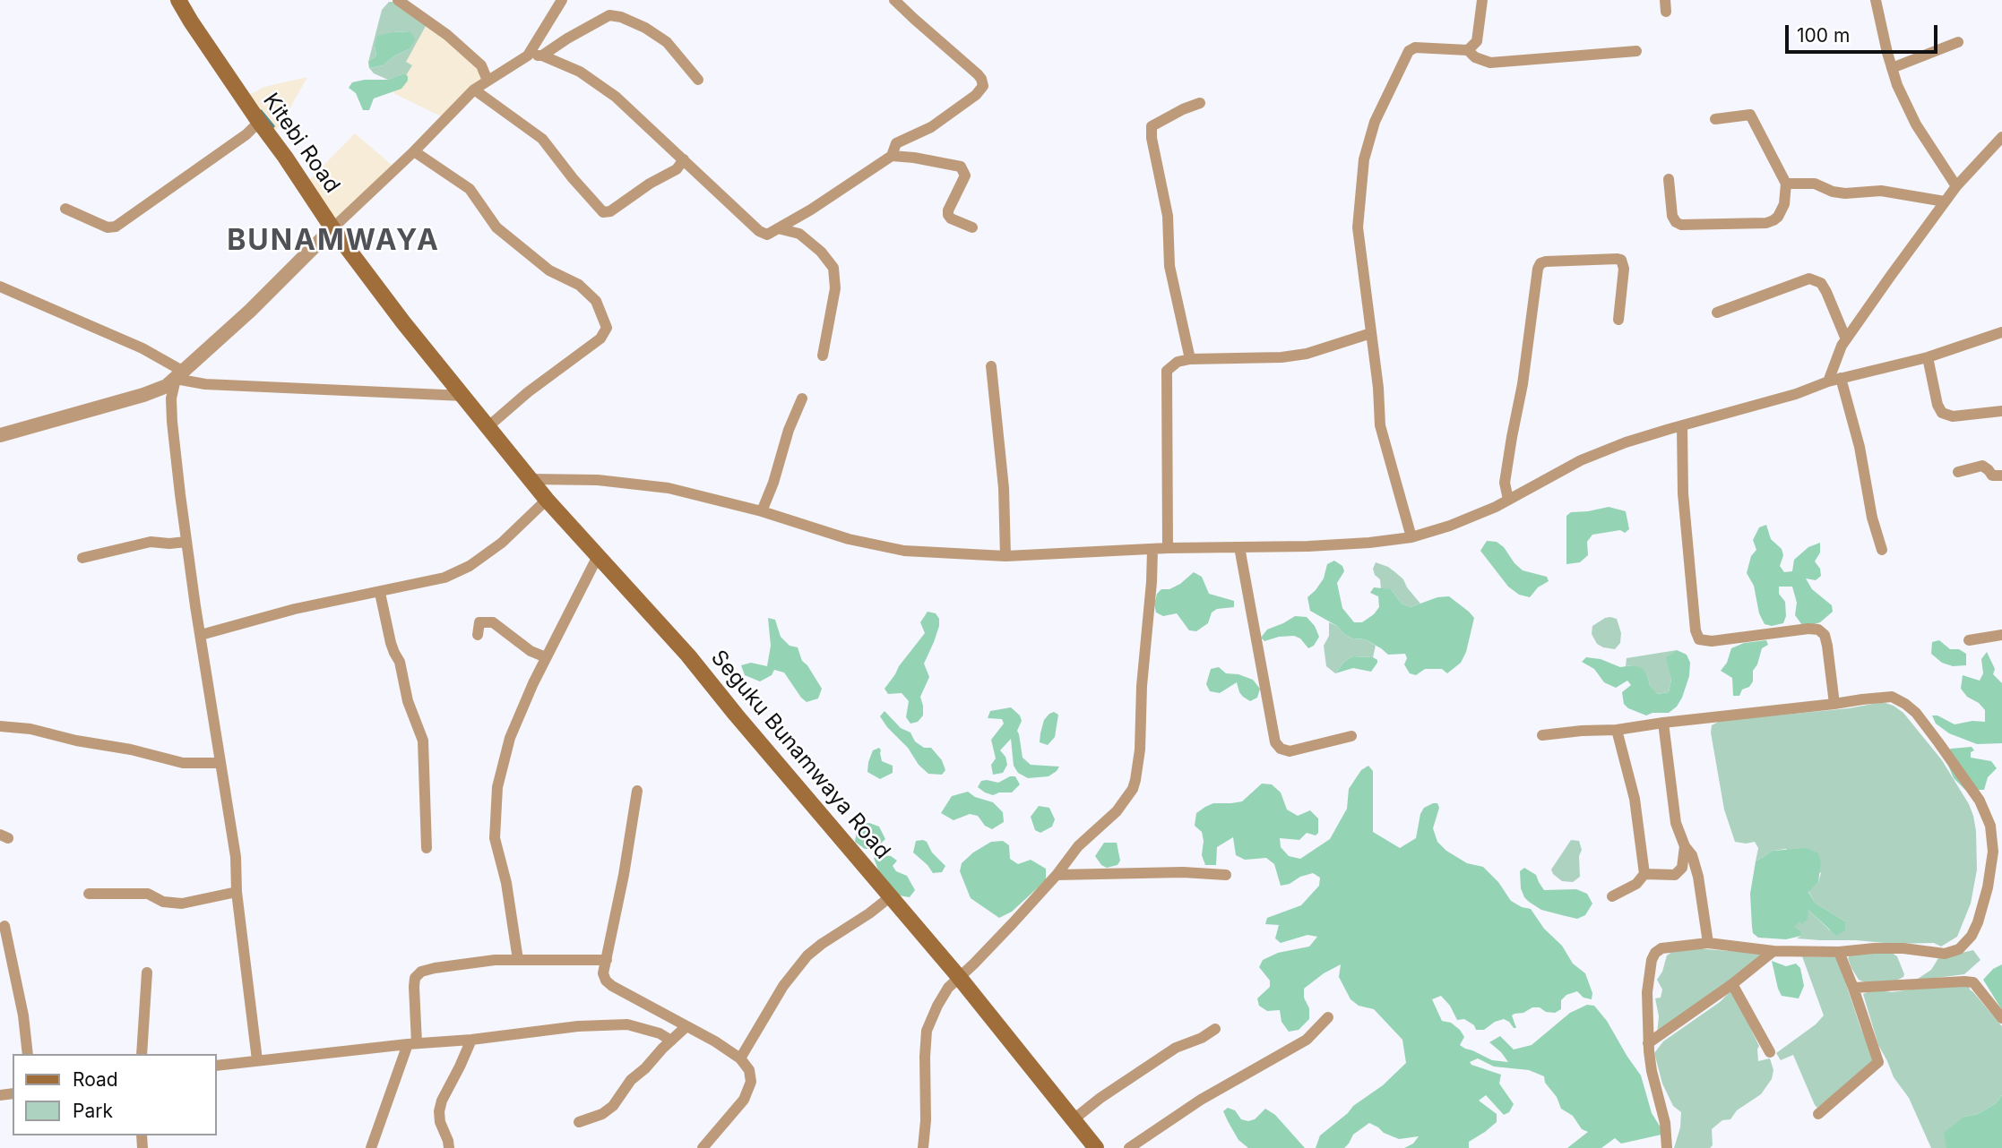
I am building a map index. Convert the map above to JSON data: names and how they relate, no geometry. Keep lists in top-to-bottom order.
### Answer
{
  "streets": {
    "main road": ["Kitebi Road", "Seguku Bunamwaya Road"]
  },
  "crossings": [
    ["Kitebi Road", "Seguku Bunamwaya Road"]
  ],
  "districts": ["BUNAMWAYA"],
  "legend": ["Road", "Park"],
  "scale_bar": "100 m"
}
